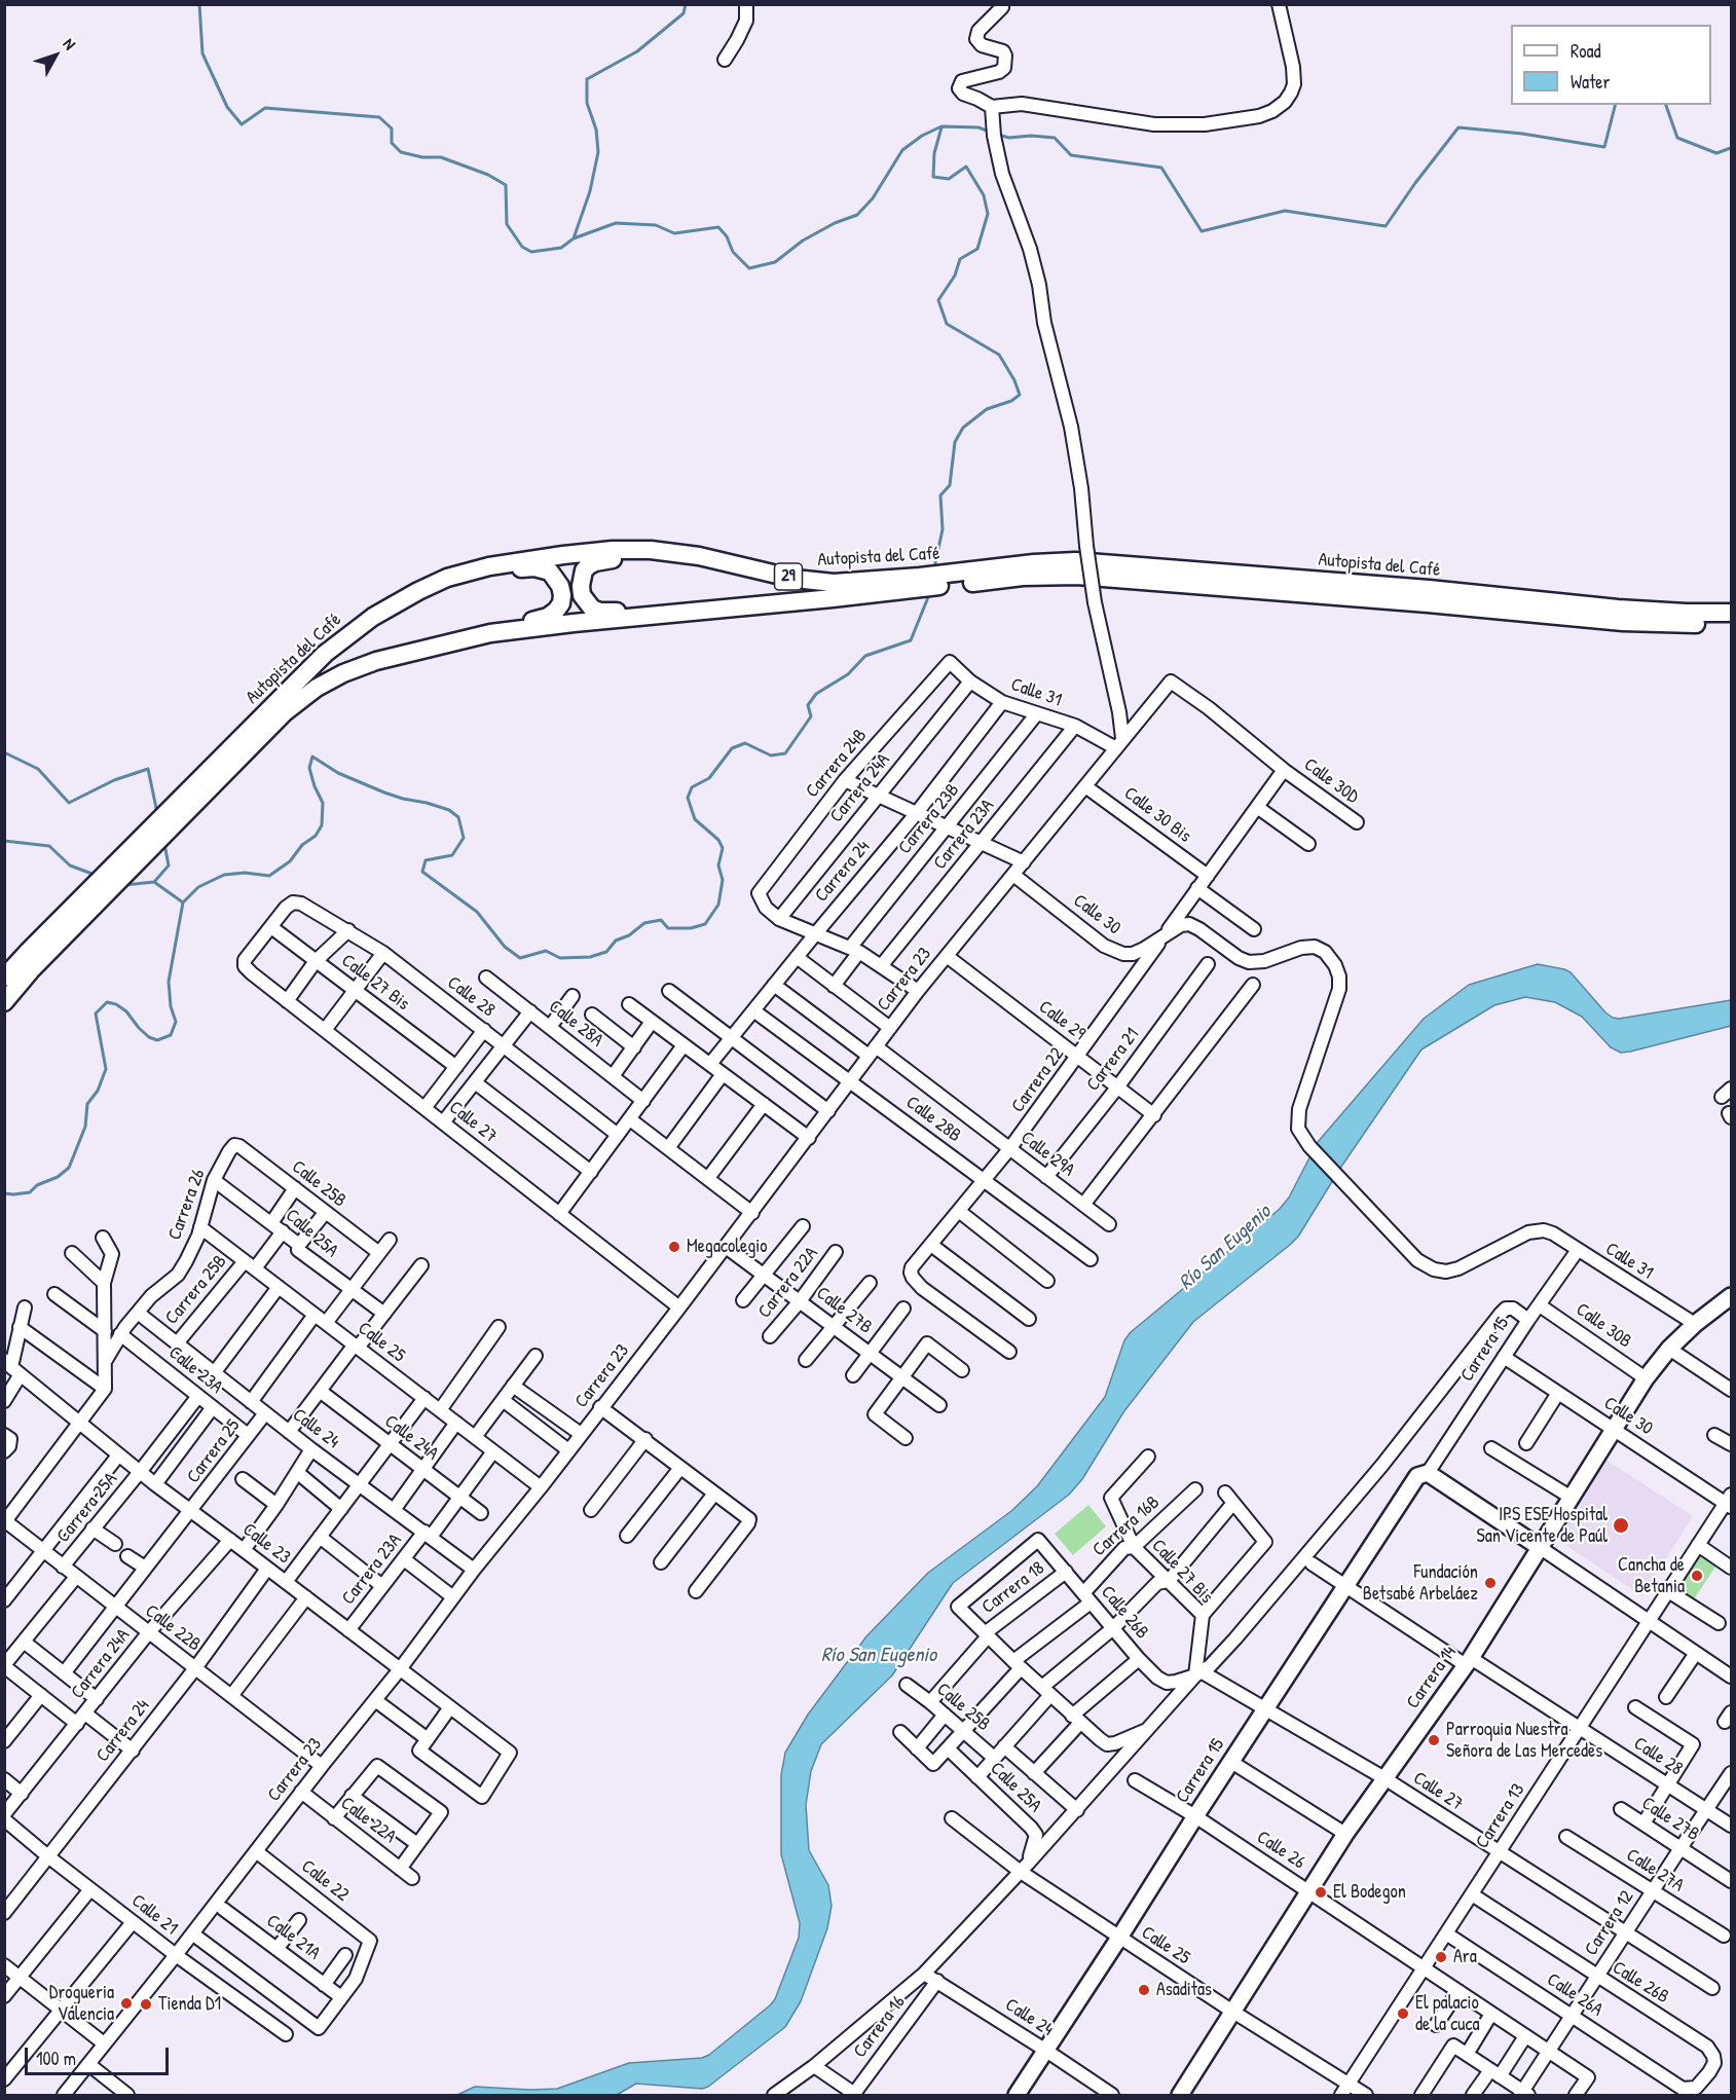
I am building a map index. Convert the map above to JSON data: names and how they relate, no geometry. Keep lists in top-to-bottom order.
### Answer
{
  "streets": {
    "highway": ["Autopista del Café", "29"],
    "main road": ["Carrera 15", "Carrera 14"],
    "street": [
      "Calle 31",
      "Carrera 24B",
      "Calle 30D",
      "Carrera 24A",
      "Calle 30 Bis",
      "Carrera 23B",
      "Carrera 23A",
      "Carrera 24",
      "Calle 30",
      "Carrera 23",
      "Calle 27 Bis",
      "Calle 28",
      "Calle 29",
      "Calle 28A",
      "Carrera 21",
      "Carrera 22",
      "Calle 28B",
      "Calle 27",
      "Calle 29A",
      "Calle 25B",
      "Carrera 26",
      "Calle 25A",
      "Carrera 22A",
      "Carrera 25B",
      "Calle 27B",
      "Calle 30B",
      "Calle 25",
      "Calle 23A",
      "Calle 24",
      "Calle 24A",
      "Carrera 25",
      "Carrera 25A",
      "Carrera 16B",
      "Calle 23",
      "Carrera 18",
      "Calle 26B",
      "Calle 22B",
      "Carrera 13",
      "Calle 22A",
      "Calle 26",
      "Calle 27A",
      "Calle 22",
      "Calle 21",
      "Carrera 12",
      "Calle 21A",
      "Calle 26A",
      "Carrera 16"
    ]
  },
  "crossings": [
    ["Calle 31", "Carrera 24B"],
    ["Calle 31", "Carrera 24A"],
    ["Calle 31", "Carrera 23B"],
    ["Calle 31", "Carrera 23A"],
    ["Calle 31", "Carrera 24"],
    ["Calle 31", "Calle 30"],
    ["Calle 31", "Carrera 23"],
    ["Calle 31", "Carrera 22"],
    ["Calle 31", "Carrera 15"],
    ["Calle 31", "Carrera 14"],
    ["Carrera 24B", "Carrera 24A"],
    ["Calle 30D", "Carrera 23"],
    ["Calle 30D", "Carrera 22"],
    ["Carrera 24A", "Carrera 25"],
    ["Carrera 24A", "Calle 23"],
    ["Carrera 24A", "Calle 22B"],
    ["Carrera 24A", "Calle 21"],
    ["Calle 30 Bis", "Carrera 23"],
    ["Calle 30 Bis", "Carrera 22"],
    ["Carrera 23A", "Calle 25"],
    ["Carrera 23A", "Calle 24"],
    ["Carrera 23A", "Calle 24A"],
    ["Carrera 23A", "Calle 23"],
    ["Carrera 24", "Calle 28B"],
    ["Carrera 24", "Calle 23"],
    ["Carrera 24", "Calle 22B"],
    ["Carrera 24", "Calle 21"],
    ["Calle 30", "Carrera 23"],
    ["Calle 30", "Carrera 22"],
    ["Calle 30", "Carrera 15"],
    ["Calle 30", "Carrera 14"],
    ["Calle 30", "Carrera 13"],
    ["Carrera 23", "Calle 29"],
    ["Carrera 23", "Carrera 22"],
    ["Carrera 23", "Calle 28B"],
    ["Carrera 23", "Calle 27"],
    ["Carrera 23", "Calle 29A"],
    ["Carrera 23", "Calle 27B"],
    ["Carrera 23", "Calle 25"],
    ["Carrera 23", "Calle 24"],
    ["Carrera 23", "Calle 23"],
    ["Carrera 23", "Calle 22B"],
    ["Carrera 23", "Calle 22A"],
    ["Carrera 23", "Calle 22"],
    ["Carrera 23", "Calle 21"],
    ["Calle 27 Bis", "Calle 28"],
    ["Calle 27 Bis", "Calle 27"],
    ["Calle 27 Bis", "Carrera 16B"],
    ["Calle 27 Bis", "Calle 26B"],
    ["Calle 28", "Calle 27"],
    ["Calle 28", "Carrera 15"],
    ["Calle 28", "Carrera 14"],
    ["Calle 28", "Carrera 13"],
    ["Calle 28", "Carrera 12"],
    ["Calle 29", "Carrera 21"],
    ["Calle 29", "Carrera 22"],
    ["Carrera 21", "Calle 29A"],
    ["Carrera 22", "Calle 28B"],
    ["Carrera 22", "Calle 29A"],
    ["Calle 27", "Carrera 15"],
    ["Calle 27", "Calle 26B"],
    ["Calle 27", "Carrera 14"],
    ["Calle 27", "Carrera 13"],
    ["Calle 27", "Carrera 12"],
    ["Calle 25B", "Carrera 26"],
    ["Calle 25B", "Carrera 16B"],
    ["Calle 25B", "Carrera 18"],
    ["Carrera 26", "Calle 25A"],
    ["Carrera 26", "Calle 25"],
    ["Carrera 26", "Calle 23A"],
    ["Carrera 26", "Calle 24"],
    ["Calle 25A", "Calle 25"],
    ["Calle 25A", "Carrera 16B"],
    ["Carrera 22A", "Calle 27B"],
    ["Carrera 25B", "Calle 25"],
    ["Carrera 25B", "Calle 24"],
    ["Calle 27B", "Carrera 12"],
    ["Calle 30B", "Carrera 15"],
    ["Calle 30B", "Carrera 14"],
    ["Calle 25", "Carrera 15"],
    ["Calle 25", "Carrera 25"],
    ["Calle 25", "Carrera 14"],
    ["Calle 25", "Carrera 13"],
    ["Carrera 15", "Calle 24"],
    ["Carrera 15", "Calle 26"],
    ["Calle 23A", "Carrera 25"],
    ["Calle 23A", "Carrera 25A"],
    ["Calle 24", "Carrera 25"],
    ["Calle 24", "Carrera 16"],
    ["Carrera 25", "Calle 23"],
    ["Carrera 25A", "Calle 23"],
    ["Carrera 25A", "Calle 22B"],
    ["Carrera 16B", "Calle 26B"],
    ["Calle 23", "Calle 22B"],
    ["Carrera 18", "Calle 26B"],
    ["Calle 26B", "Carrera 13"],
    ["Calle 26B", "Carrera 12"],
    ["Calle 26B", "Calle 26A"],
    ["Carrera 14", "Calle 26"],
    ["Carrera 13", "Calle 26"],
    ["Carrera 13", "Calle 26A"],
    ["Calle 26", "Carrera 12"],
    ["Calle 27A", "Carrera 12"],
    ["Calle 22", "Calle 21A"],
    ["Carrera 12", "Calle 26A"]
  ],
  "water": ["Río San Eugenio"],
  "places": [
    "Megacolegio",
    "IPS ESE Hospital San Vicente de Paúl",
    "Cancha de Betania",
    "Fundación Betsabé Arbeláez",
    "Parroquia Nuestra Señora de Las Mercedes",
    "El Bodegon",
    "Ara",
    "Asaditas",
    "Drogueria Valencia",
    "Tienda D1",
    "El palacio de la cuca"
  ],
  "legend": ["Road", "Water"],
  "scale_bar": "100 m",
  "north": "top right"
}
